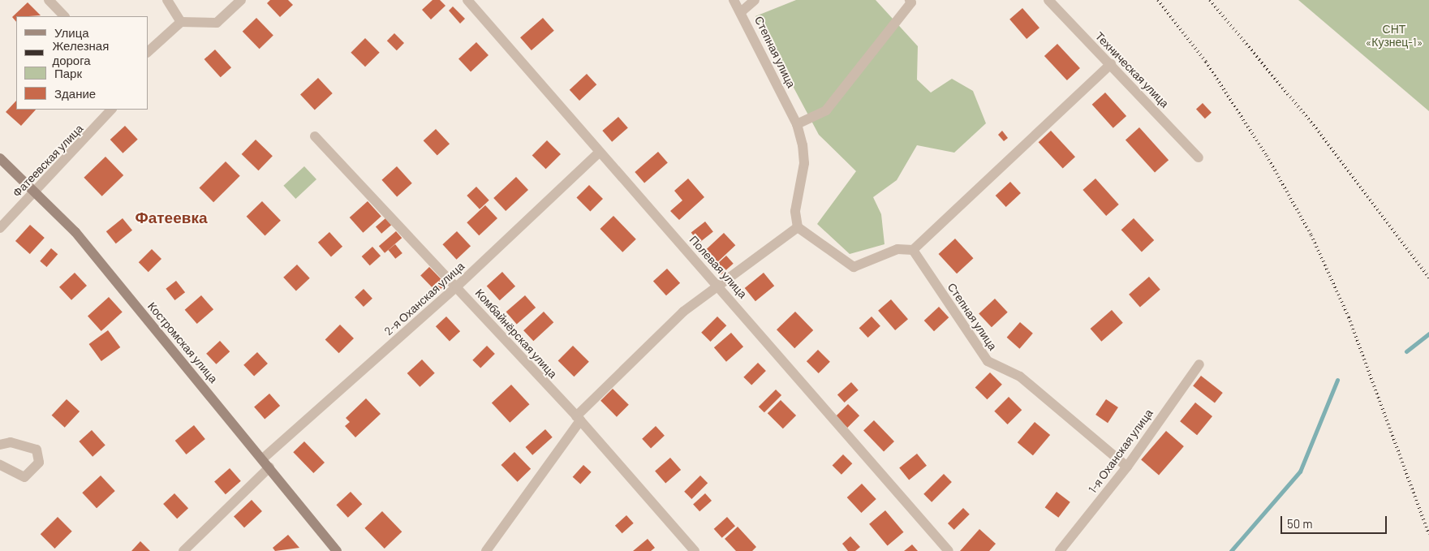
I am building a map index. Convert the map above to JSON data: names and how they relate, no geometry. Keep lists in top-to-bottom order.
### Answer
{
  "streets": {
    "street": [
      "Степная улица",
      "Техническая улица",
      "Фатеевская улица",
      "Полевая улица",
      "2-я Оханская улица",
      "Комбайнёрская улица",
      "Костромская улица",
      "1-я Оханская улица"
    ]
  },
  "crossings": [
    ["Степная улица", "1-я Оханская улица"],
    ["Фатеевская улица", "Костромская улица"],
    ["Полевая улица", "2-я Оханская улица"],
    ["2-я Оханская улица", "Комбайнёрская улица"],
    ["2-я Оханская улица", "Костромская улица"]
  ],
  "districts": ["Фатеевка"],
  "parks": ["СНТ «Кузнец-1»"],
  "legend": [
    "Улица",
    "Железная дорога",
    "Парк",
    "Здание"
  ],
  "scale_bar": "50 m"
}
